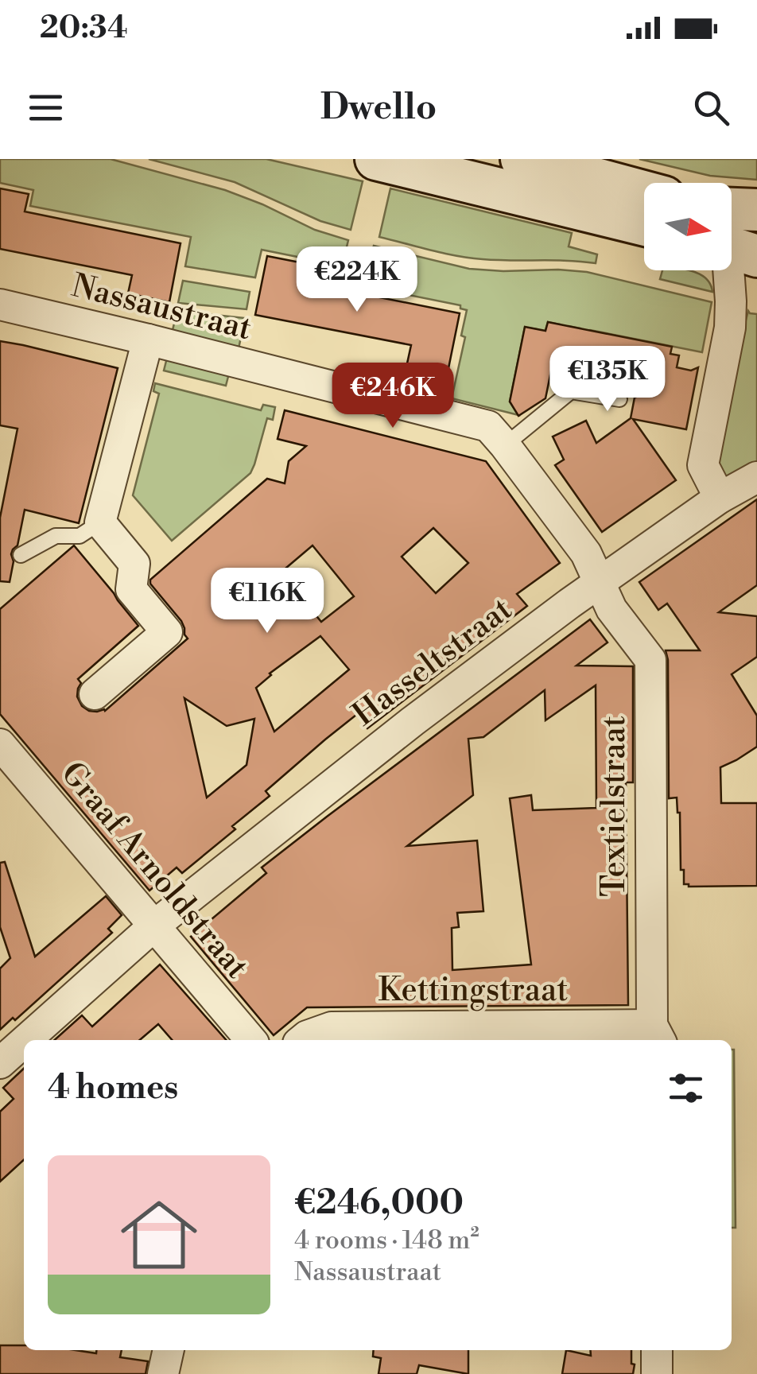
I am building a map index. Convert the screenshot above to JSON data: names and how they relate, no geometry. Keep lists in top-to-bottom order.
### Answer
{
  "streets": {
    "street": [
      "Nassaustraat",
      "Hasseltstraat",
      "Textielstraat",
      "Graaf Arnoldstraat",
      "Kettingstraat"
    ]
  },
  "crossings": [
    ["Nassaustraat", "Hasseltstraat"],
    ["Nassaustraat", "Textielstraat"],
    ["Hasseltstraat", "Textielstraat"],
    ["Hasseltstraat", "Graaf Arnoldstraat"],
    ["Textielstraat", "Kettingstraat"]
  ],
  "north": "right",
  "page": {
    "status": "20:34",
    "header": "Dwello",
    "price": [
      "€224K",
      "€135K",
      "€246K",
      "€116K"
    ],
    "heading": "4 homes",
    "list": [
      {
        "name": "€246,000",
        "note": "4 rooms · 148 m² · Nassaustraat"
      }
    ]
  }
}
